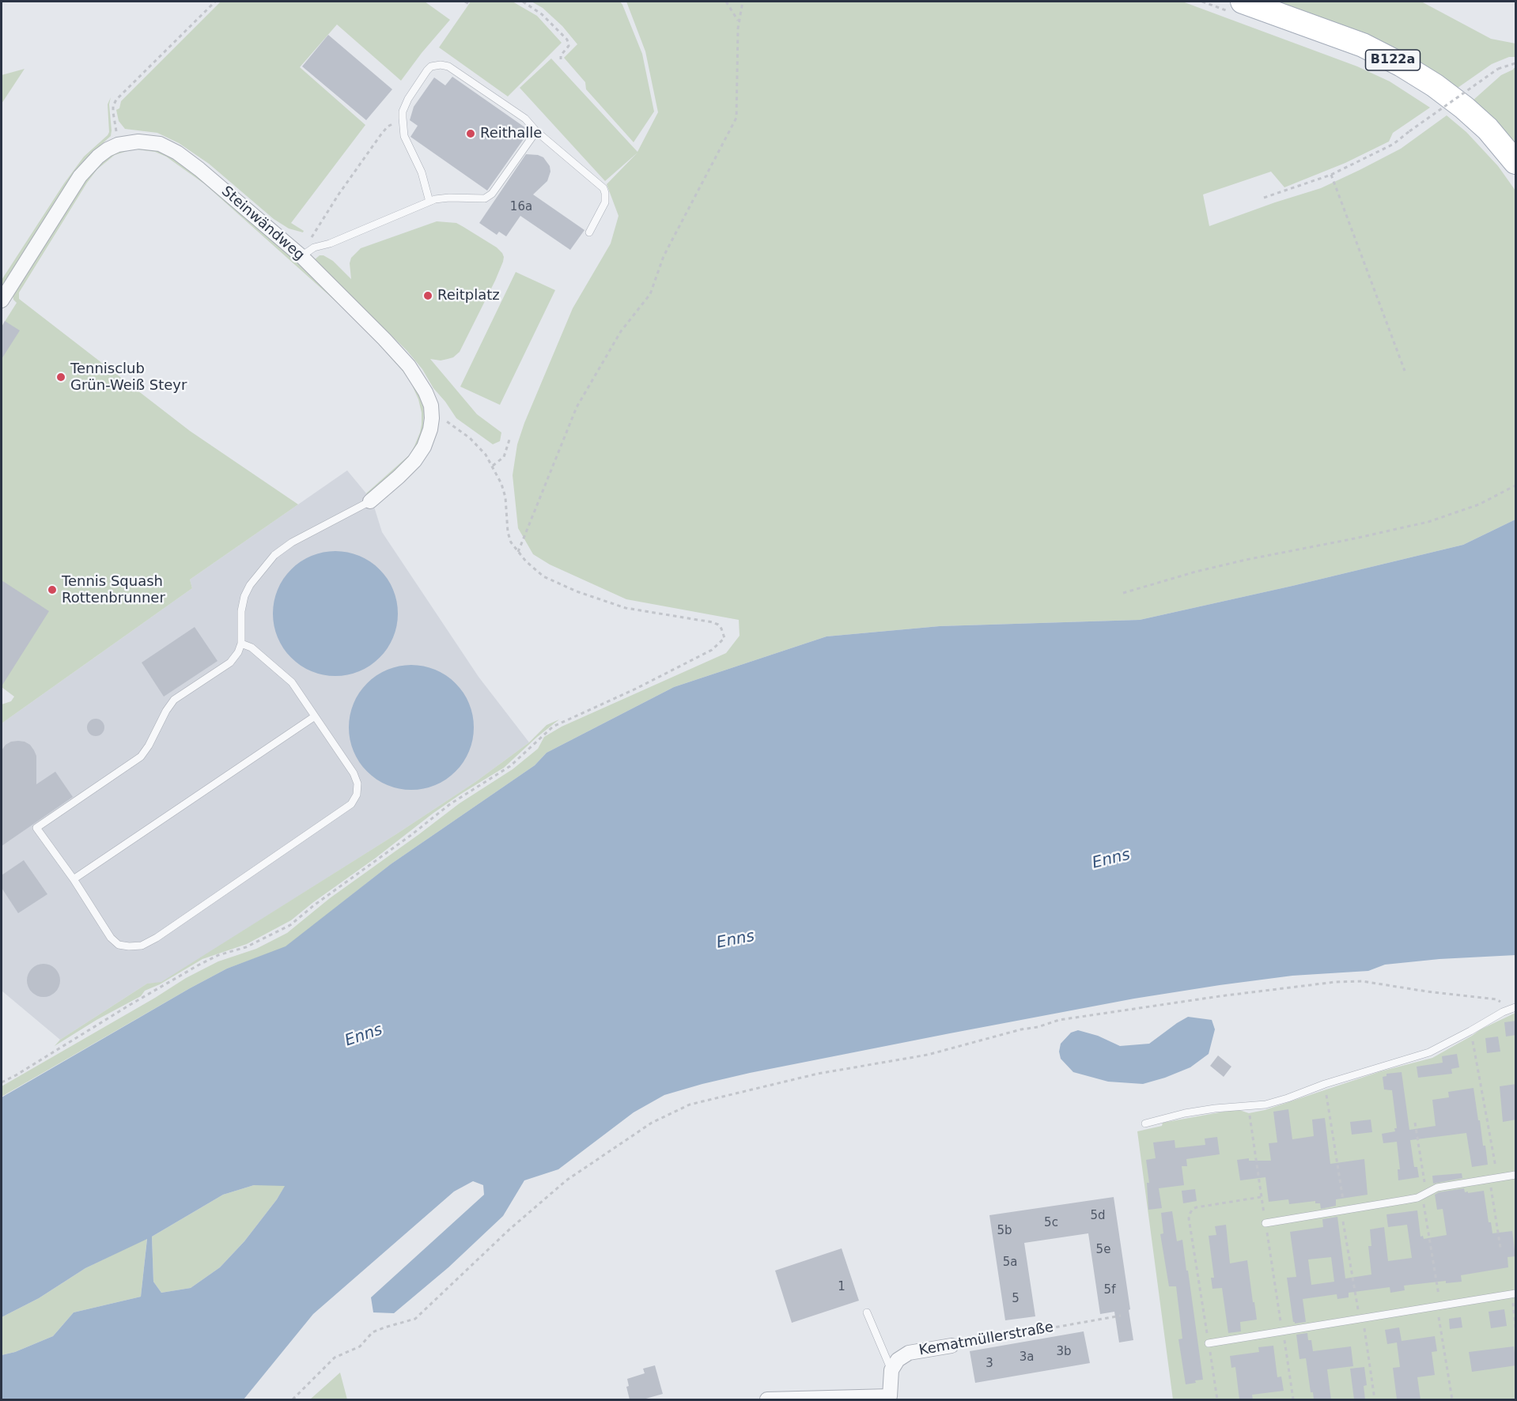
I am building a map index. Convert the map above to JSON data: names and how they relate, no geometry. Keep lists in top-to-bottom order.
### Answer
{
  "streets": {
    "main road": ["B122a"],
    "street": ["Steinwändweg", "Kematmüllerstraße"]
  },
  "water": ["Enns"],
  "places": [
    "Reithalle",
    "Reitplatz",
    "Tennisclub Grün-Weiß Steyr",
    "Tennis Squash Rottenbrunner"
  ],
  "house_numbers": [
    "16a",
    "5d",
    "5c",
    "5b",
    "5e",
    "5a",
    "1",
    "5f",
    "5",
    "3b",
    "3a",
    "3"
  ]
}
